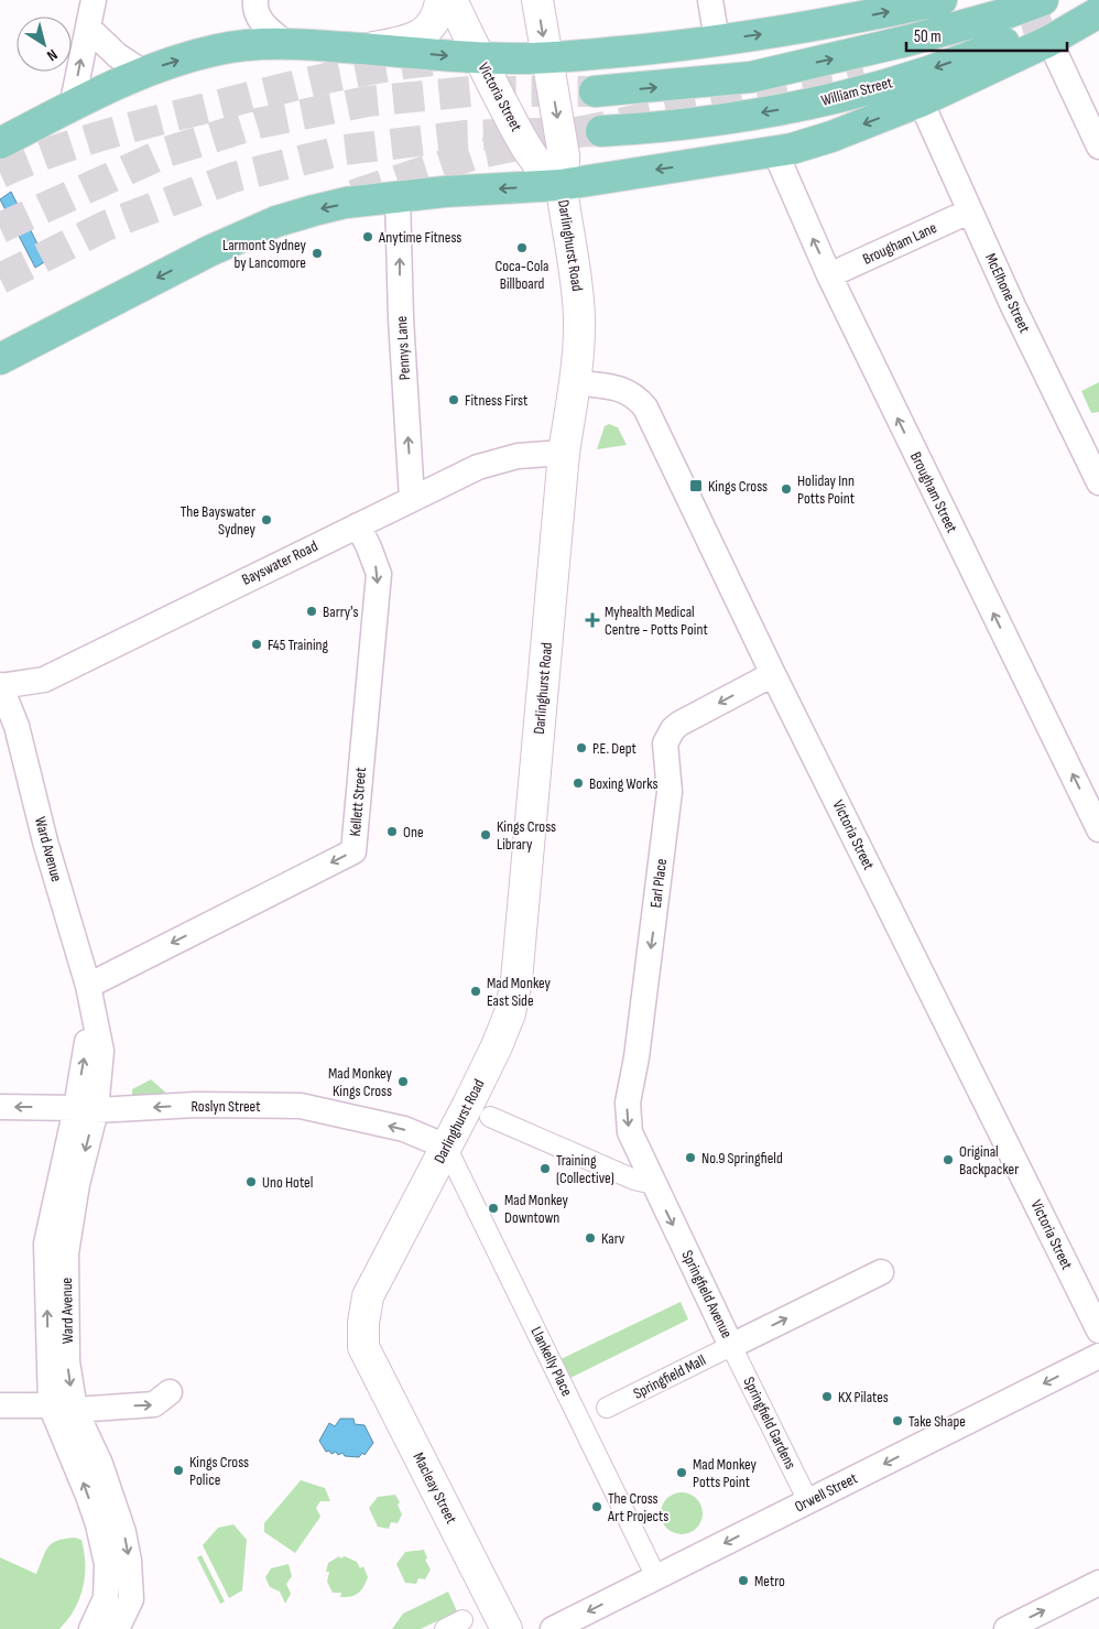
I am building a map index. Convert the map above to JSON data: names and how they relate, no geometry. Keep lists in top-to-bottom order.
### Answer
{
  "streets": {
    "main road": ["William Street"],
    "street": [
      "Victoria Street",
      "Brougham Lane",
      "Darlinghurst Road",
      "McElhone Street",
      "Pennys Lane",
      "Brougham Street",
      "Bayswater Road",
      "Kellett Street",
      "Ward Avenue",
      "Earl Place",
      "Roslyn Street",
      "Springfield Avenue",
      "Llankelly Place",
      "Springfield Mall",
      "Springfield Gardens",
      "Macleay Street",
      "Orwell Street"
    ]
  },
  "crossings": [
    ["Victoria Street", "Darlinghurst Road"],
    ["Victoria Street", "Earl Place"],
    ["Brougham Lane", "McElhone Street"],
    ["Brougham Lane", "Brougham Street"],
    ["Darlinghurst Road", "Bayswater Road"],
    ["Darlinghurst Road", "Roslyn Street"],
    ["Darlinghurst Road", "Llankelly Place"],
    ["Darlinghurst Road", "Macleay Street"],
    ["Pennys Lane", "Bayswater Road"],
    ["Bayswater Road", "Kellett Street"],
    ["Bayswater Road", "Ward Avenue"],
    ["Kellett Street", "Ward Avenue"],
    ["Ward Avenue", "Roslyn Street"],
    ["Earl Place", "Springfield Avenue"],
    ["Roslyn Street", "Llankelly Place"],
    ["Springfield Avenue", "Springfield Mall"],
    ["Springfield Avenue", "Springfield Gardens"],
    ["Llankelly Place", "Orwell Street"],
    ["Springfield Mall", "Springfield Gardens"],
    ["Springfield Gardens", "Orwell Street"]
  ],
  "one_way": [
    "Pennys Lane",
    "Brougham Street",
    "Kellett Street",
    "Earl Place",
    "Roslyn Street",
    "Orwell Street"
  ],
  "places": {
    "other": [
      "Anytime Fitness",
      "Coca-Cola Billboard",
      "Larmont Sydney by Lancomore",
      "Fitness First",
      "Holiday Inn Potts Point",
      "The Bayswater Sydney",
      "Barry's",
      "F45 Training",
      "P.E. Dept",
      "Boxing Works",
      "One",
      "Kings Cross Library",
      "Mad Monkey East Side",
      "Mad Monkey Kings Cross",
      "No.9 Springfield",
      "Original Backpacker",
      "Training (Collective)",
      "Uno Hotel",
      "Mad Monkey Downtown",
      "Karv",
      "KX Pilates",
      "Take Shape",
      "Kings Cross Police",
      "Mad Monkey Potts Point",
      "The Cross Art Projects",
      "Metro"
    ],
    "transit": ["Kings Cross"],
    "health": ["Myhealth Medical Centre - Potts Point"]
  },
  "scale_bar": "50 m",
  "north": "bottom right"
}
